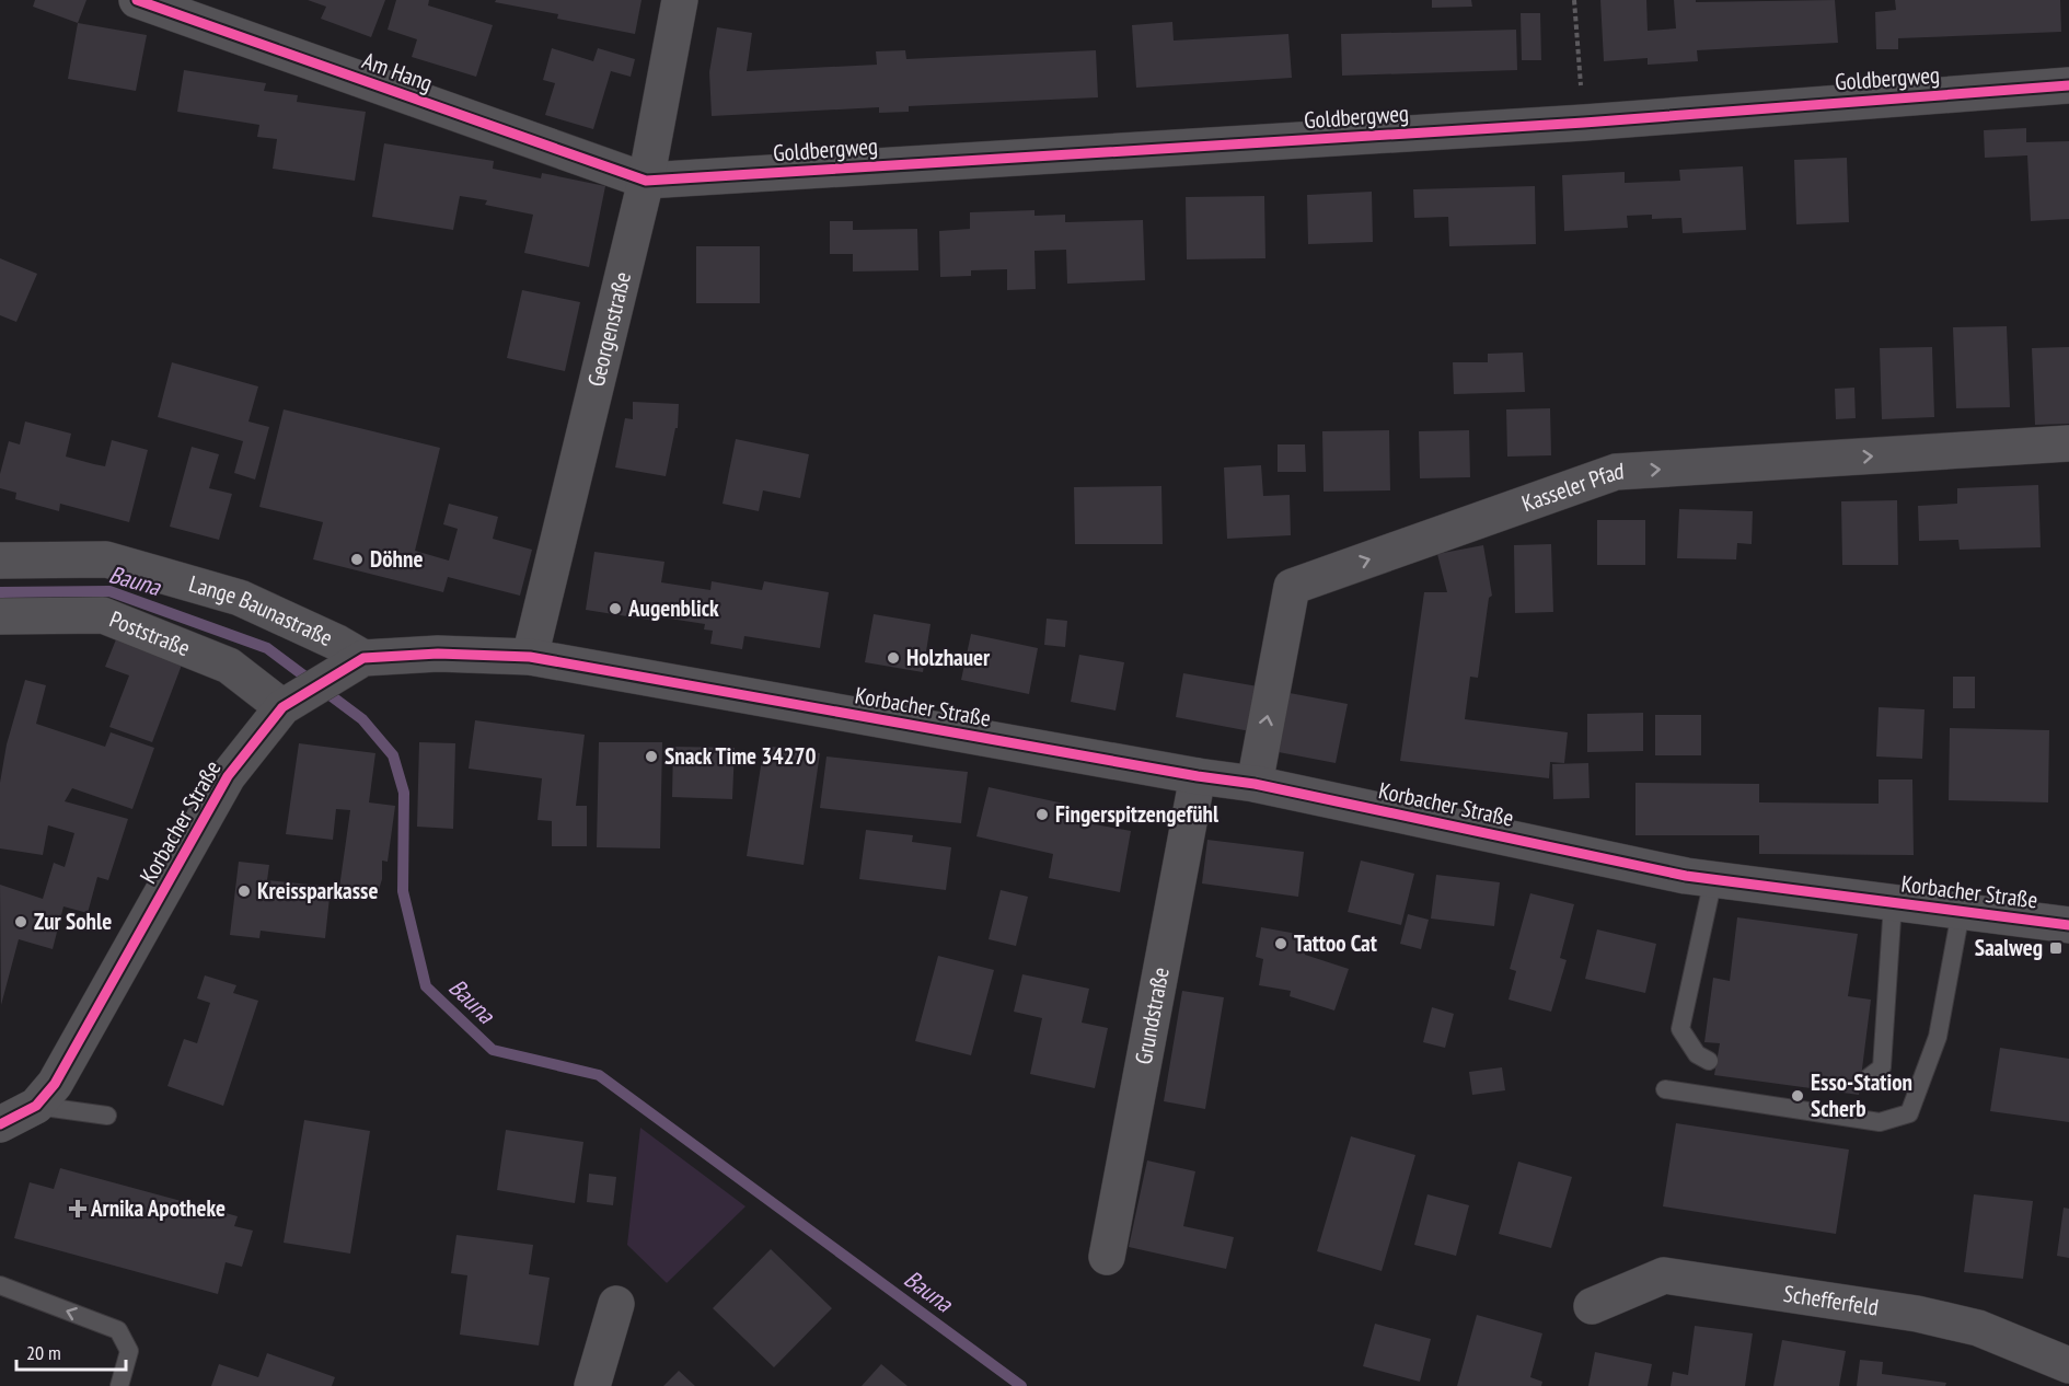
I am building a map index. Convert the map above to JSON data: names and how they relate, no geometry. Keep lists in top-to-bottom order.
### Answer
{
  "streets": {
    "street": [
      "Am Hang",
      "Goldbergweg",
      "Georgenstraße",
      "Kasseler Pfad",
      "Lange Baunastraße",
      "Poststraße",
      "Korbacher Straße",
      "Grundstraße",
      "Schefferfeld"
    ]
  },
  "crossings": [
    ["Am Hang", "Goldbergweg"],
    ["Am Hang", "Georgenstraße"],
    ["Goldbergweg", "Georgenstraße"],
    ["Georgenstraße", "Korbacher Straße"],
    ["Kasseler Pfad", "Korbacher Straße"],
    ["Lange Baunastraße", "Korbacher Straße"],
    ["Poststraße", "Korbacher Straße"],
    ["Korbacher Straße", "Grundstraße"]
  ],
  "one_way": ["Kasseler Pfad"],
  "water": ["Bauna"],
  "places": {
    "other": [
      "Döhne",
      "Augenblick",
      "Holzhauer",
      "Snack Time 34270",
      "Fingerspitzengefühl",
      "Kreissparkasse",
      "Zur Sohle",
      "Tattoo Cat",
      "Esso-Station Scherb"
    ],
    "transit": ["Saalweg"],
    "health": ["Arnika Apotheke"]
  },
  "scale_bar": "20 m"
}
